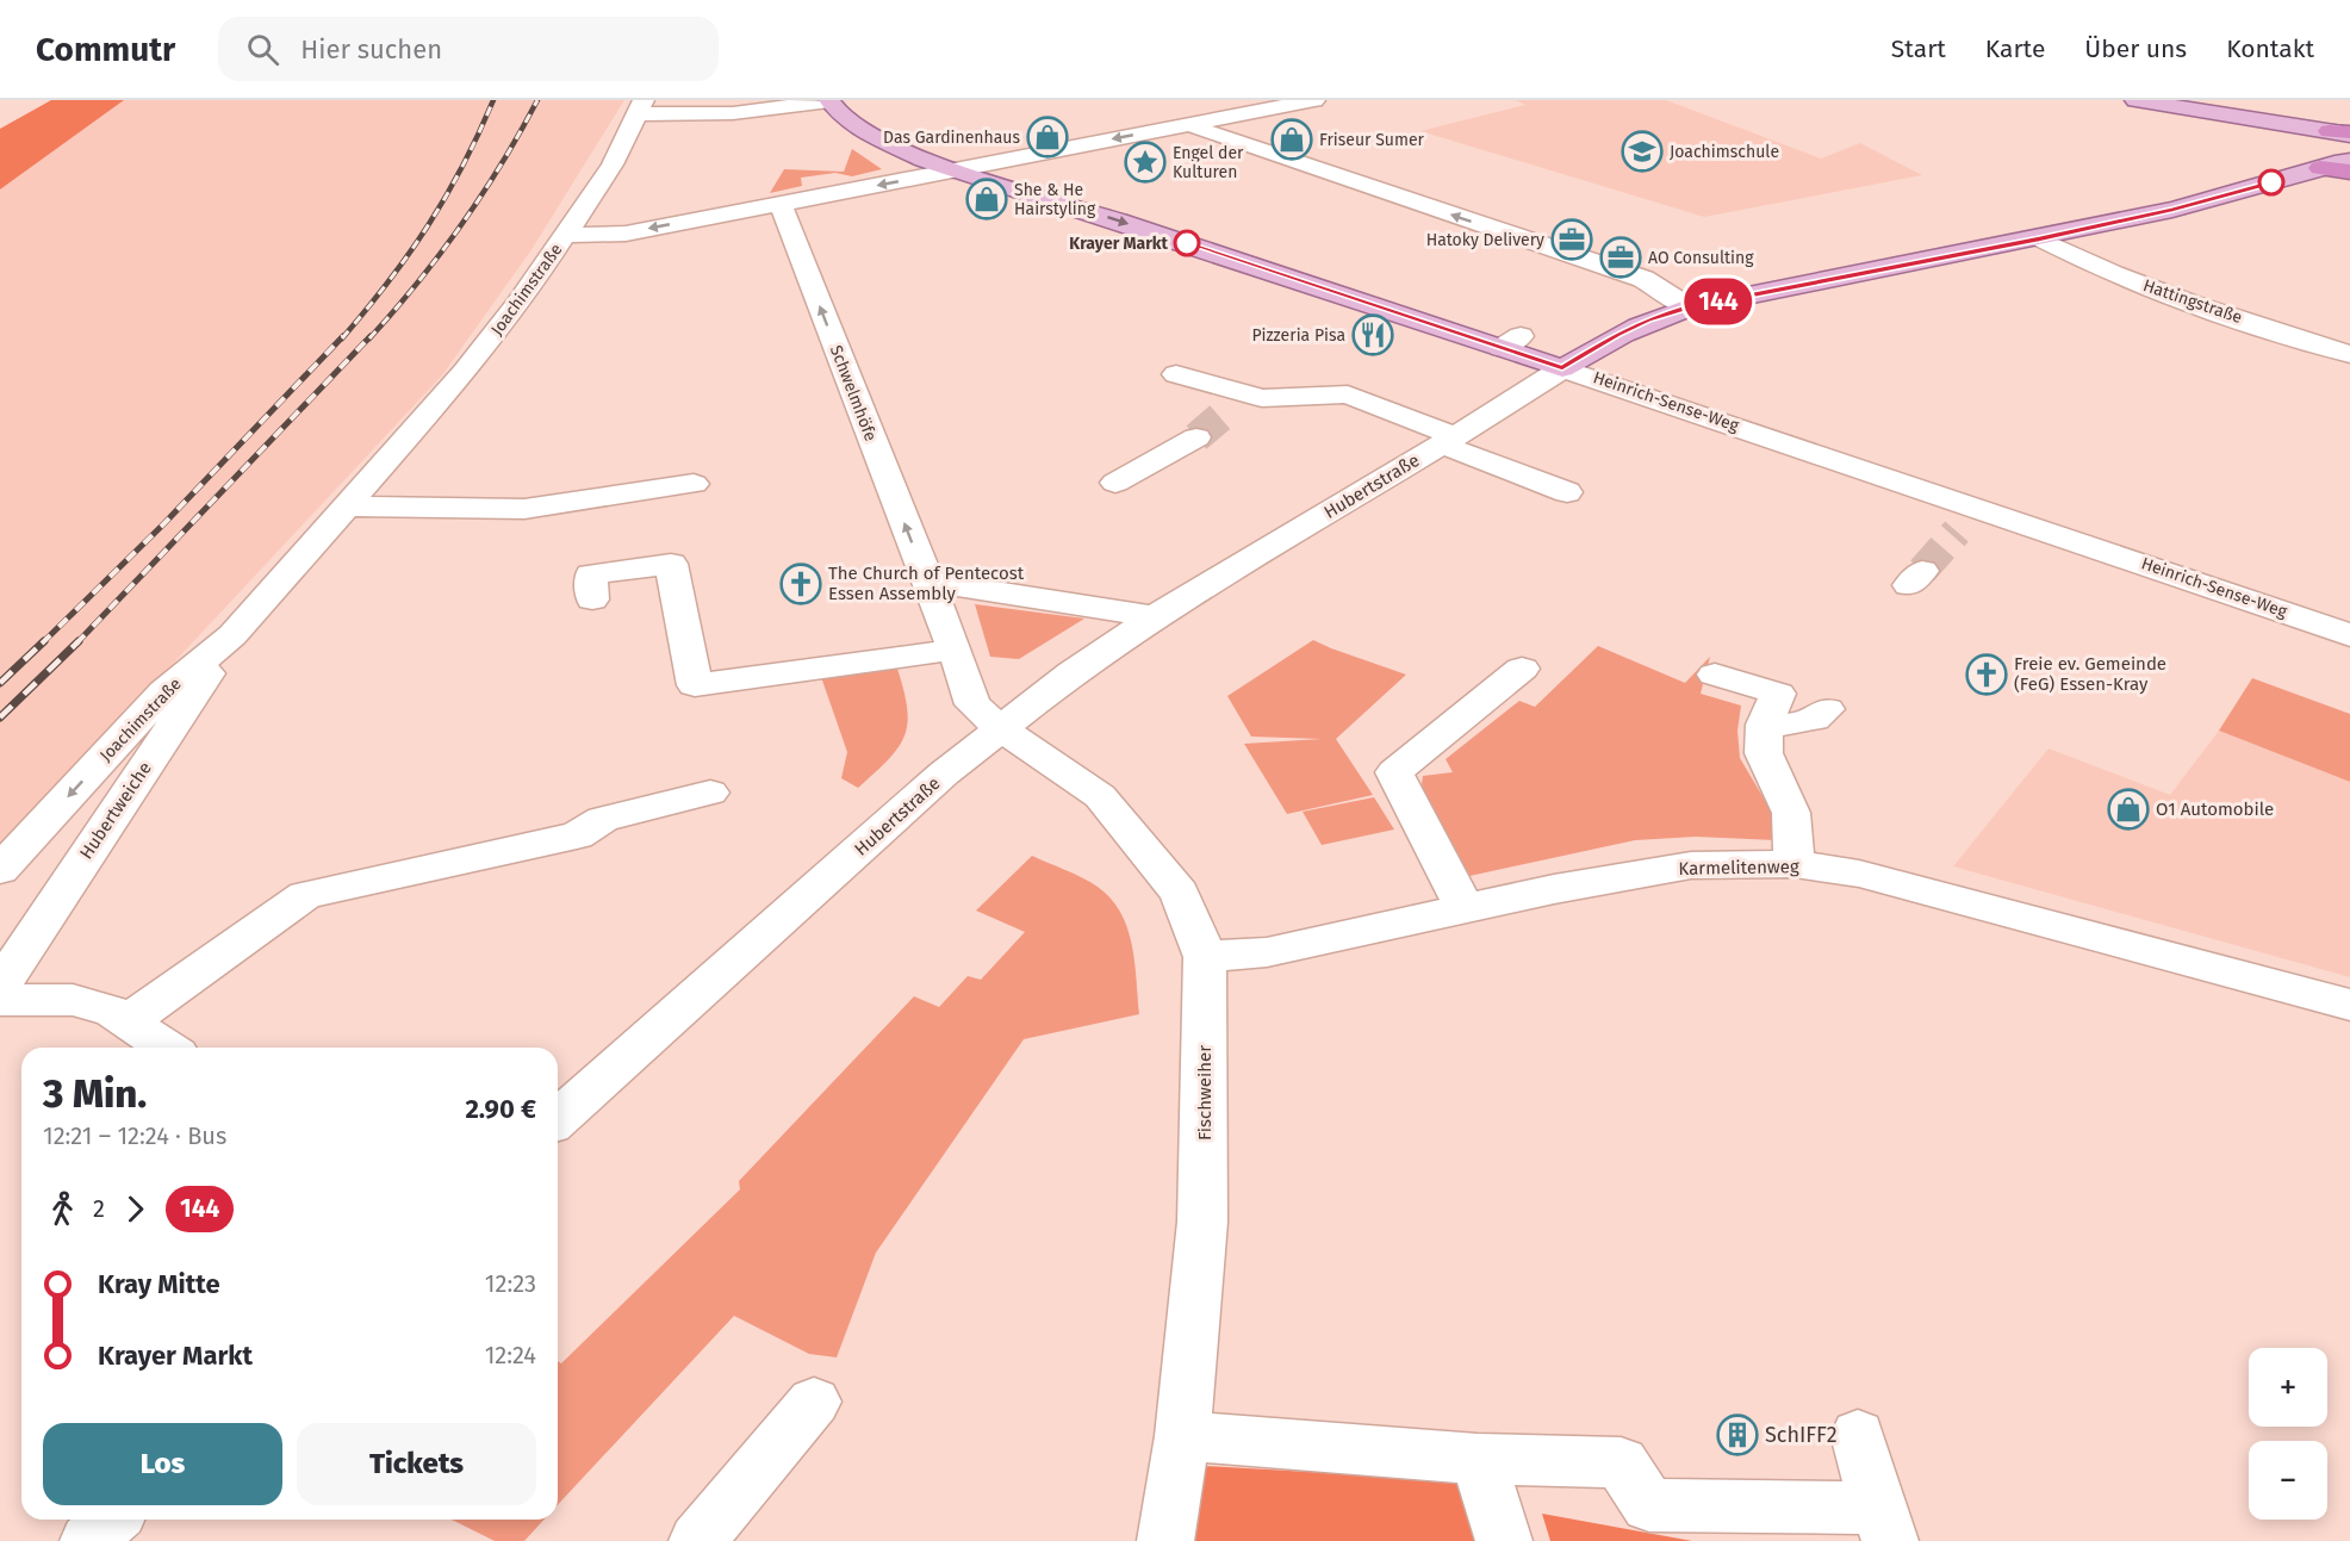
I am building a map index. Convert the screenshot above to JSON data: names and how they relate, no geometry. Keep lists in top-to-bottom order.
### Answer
{
  "streets": {
    "main road": ["Heinrich-Sense-Weg", "Hubertstraße"],
    "street": [
      "Joachimstraße",
      "Hattingstraße",
      "Schwelmhöfe",
      "Hubertweiche",
      "Karmelitenweg",
      "Fischweiher"
    ]
  },
  "crossings": [
    ["Joachimstraße", "Schwelmhöfe"],
    ["Joachimstraße", "Heinrich-Sense-Weg"],
    ["Joachimstraße", "Hubertweiche"],
    ["Hattingstraße", "Hubertstraße"],
    ["Schwelmhöfe", "Hubertstraße"],
    ["Schwelmhöfe", "Fischweiher"],
    ["Heinrich-Sense-Weg", "Hubertstraße"],
    ["Hubertstraße", "Fischweiher"],
    ["Karmelitenweg", "Fischweiher"]
  ],
  "one_way": ["Schwelmhöfe", "Heinrich-Sense-Weg"],
  "places": {
    "shop": [
      "Das Gardinenhaus",
      "Friseur Sumer",
      "She & He Hairstyling",
      "O1 Automobile"
    ],
    "school or university": ["Joachimschule"],
    "place": ["Engel der Kulturen"],
    "office": ["Hatoky Delivery", "AO Consulting"],
    "other": ["Krayer Markt"],
    "restaurant": ["Pizzeria Pisa"],
    "church": ["The Church of Pentecost Essen Assembly", "Freie ev. Gemeinde (FeG) Essen-Kray"],
    "building": ["SchIFF2"]
  },
  "lines": ["bus line 144"],
  "page": {
    "header": "Commutr",
    "search": "Hier suchen",
    "nav": [
      "Start",
      "Karte",
      "Über uns",
      "Kontakt"
    ],
    "on_map": "144",
    "heading": ["3 Min.", "12:21 – 12:24 · Bus", "2.90 €"],
    "legs": ["2", "144"],
    "list": [
      {
        "name": "Kray Mitte",
        "value": "12:23"
      },
      {
        "name": "Krayer Markt",
        "value": "12:24"
      }
    ],
    "map_buttons": ["+", "−"],
    "buttons": ["Los", "Tickets"]
  }
}
